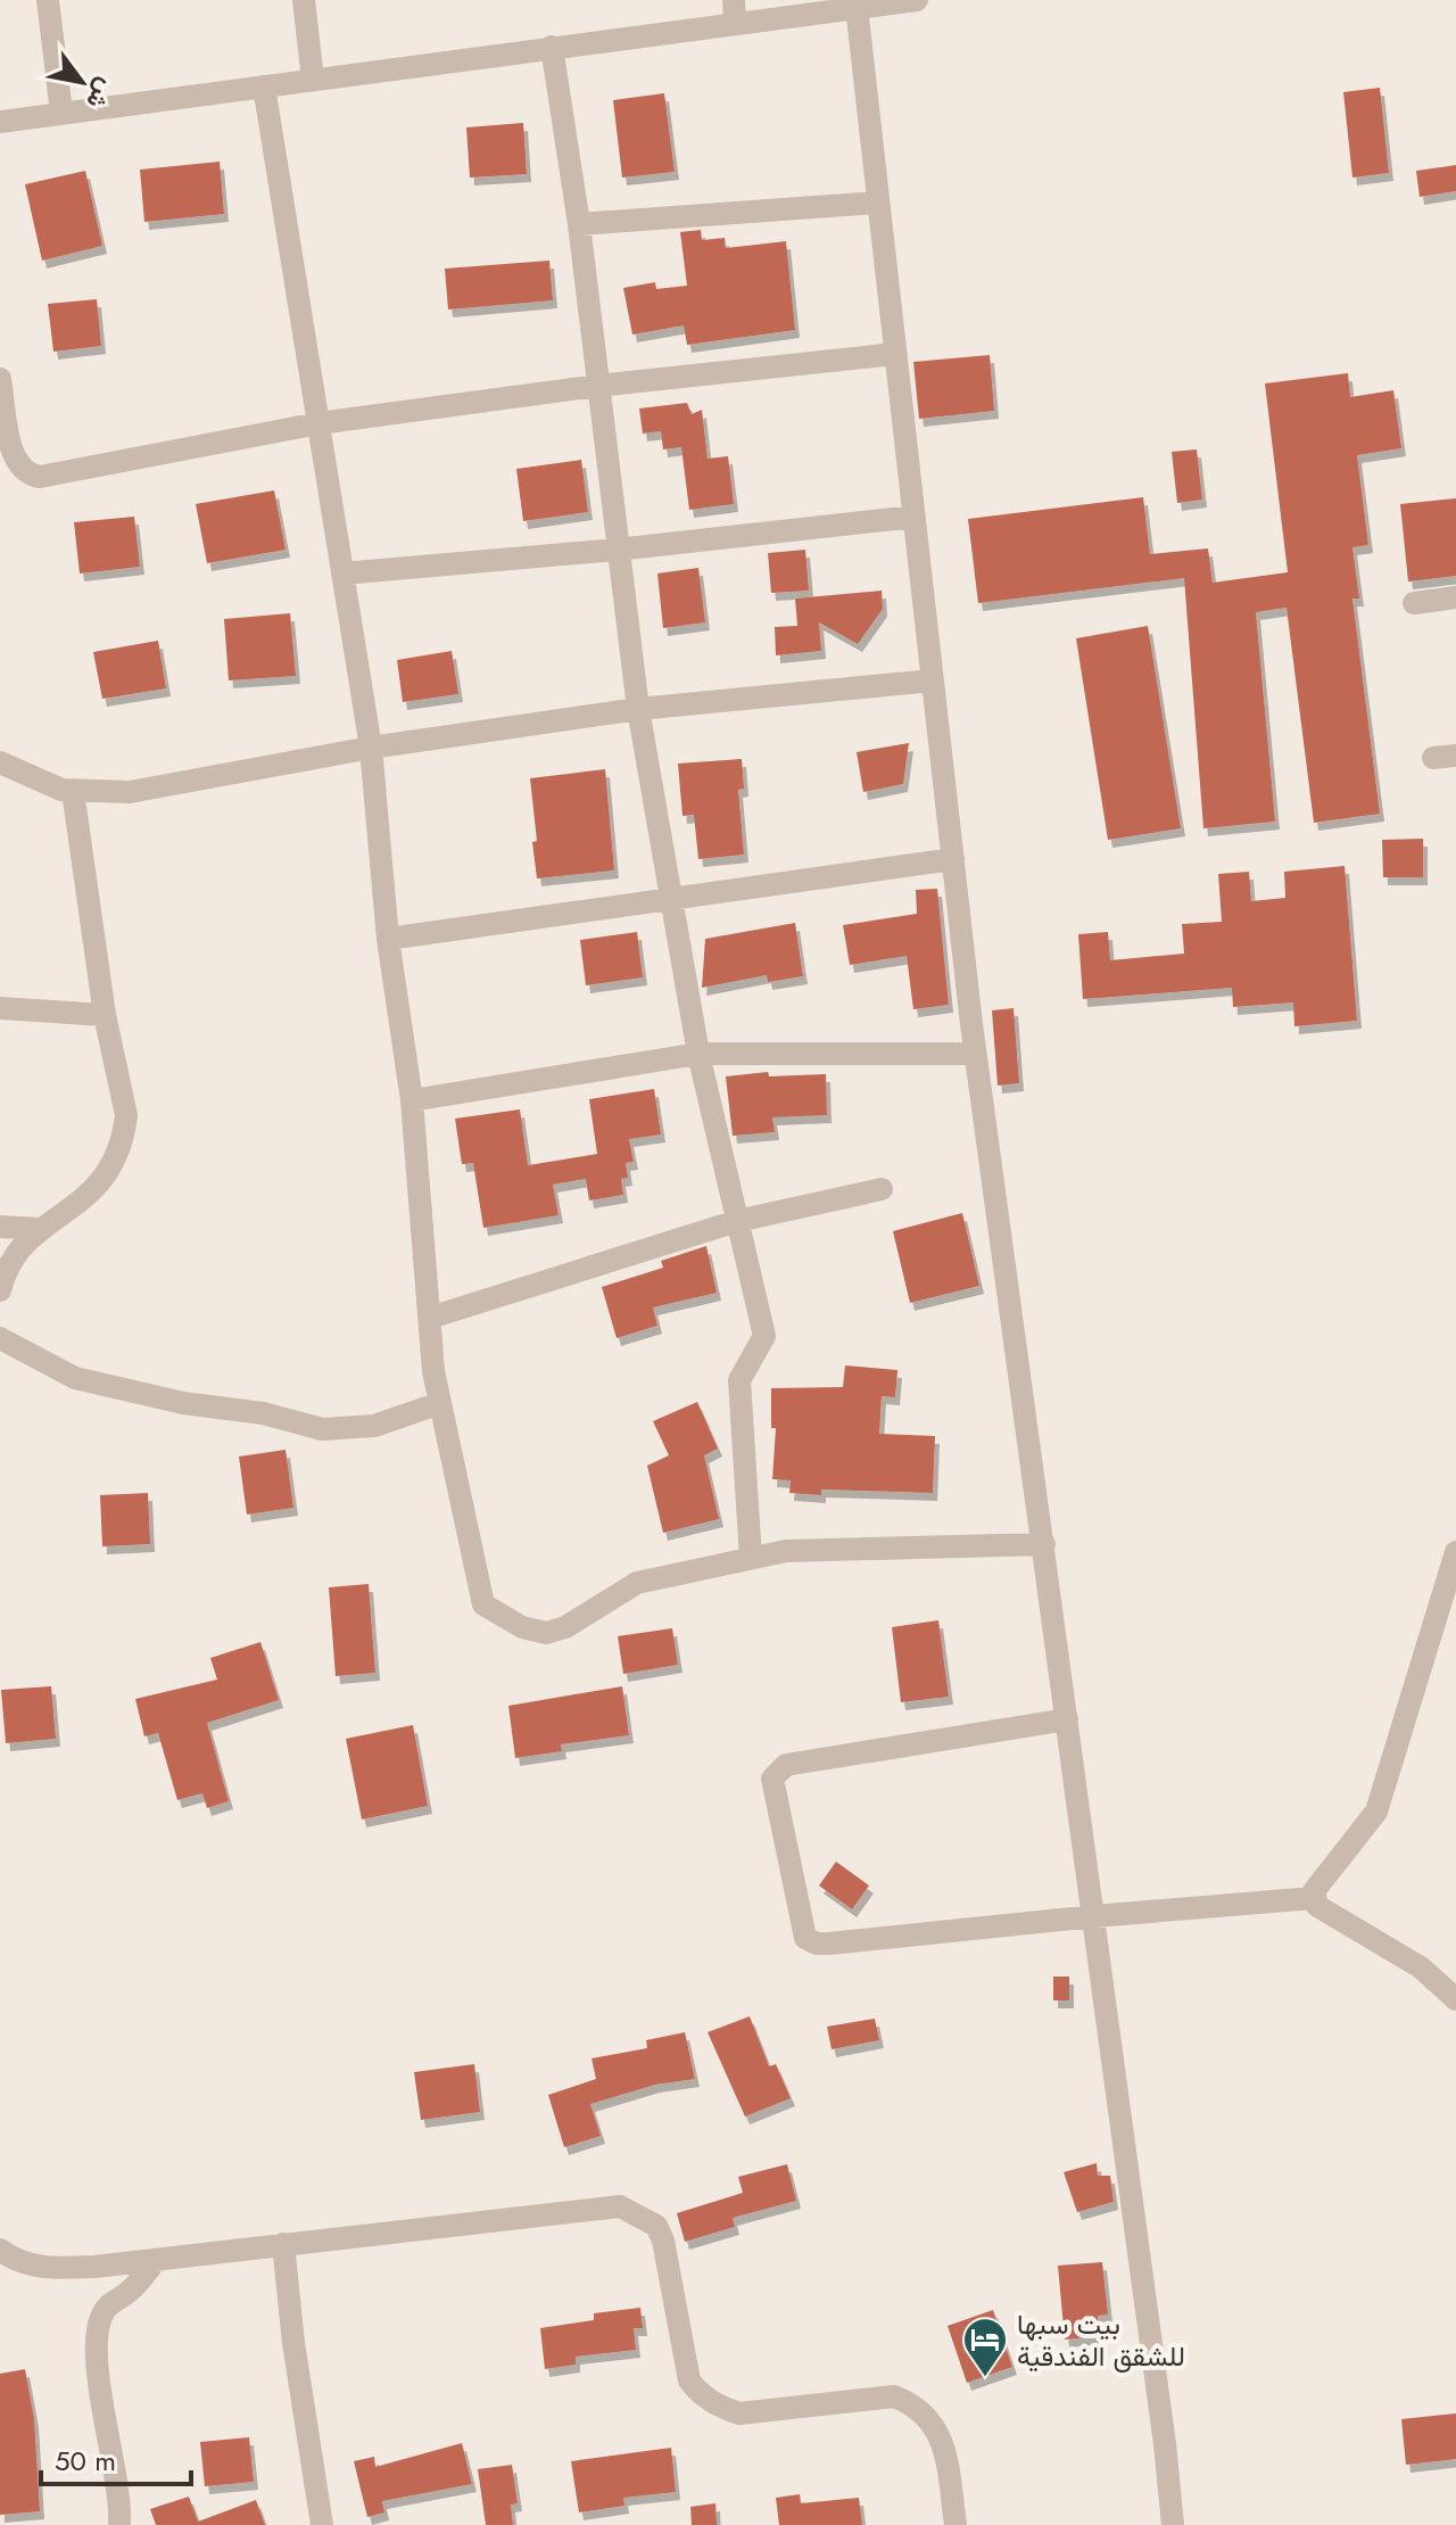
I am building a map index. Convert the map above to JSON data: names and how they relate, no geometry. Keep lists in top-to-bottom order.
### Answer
{
  "places": {
    "hotel": ["بيت سبها للشقق الفندقية"]
  },
  "scale_bar": "50 m",
  "north": "bottom right"
}
